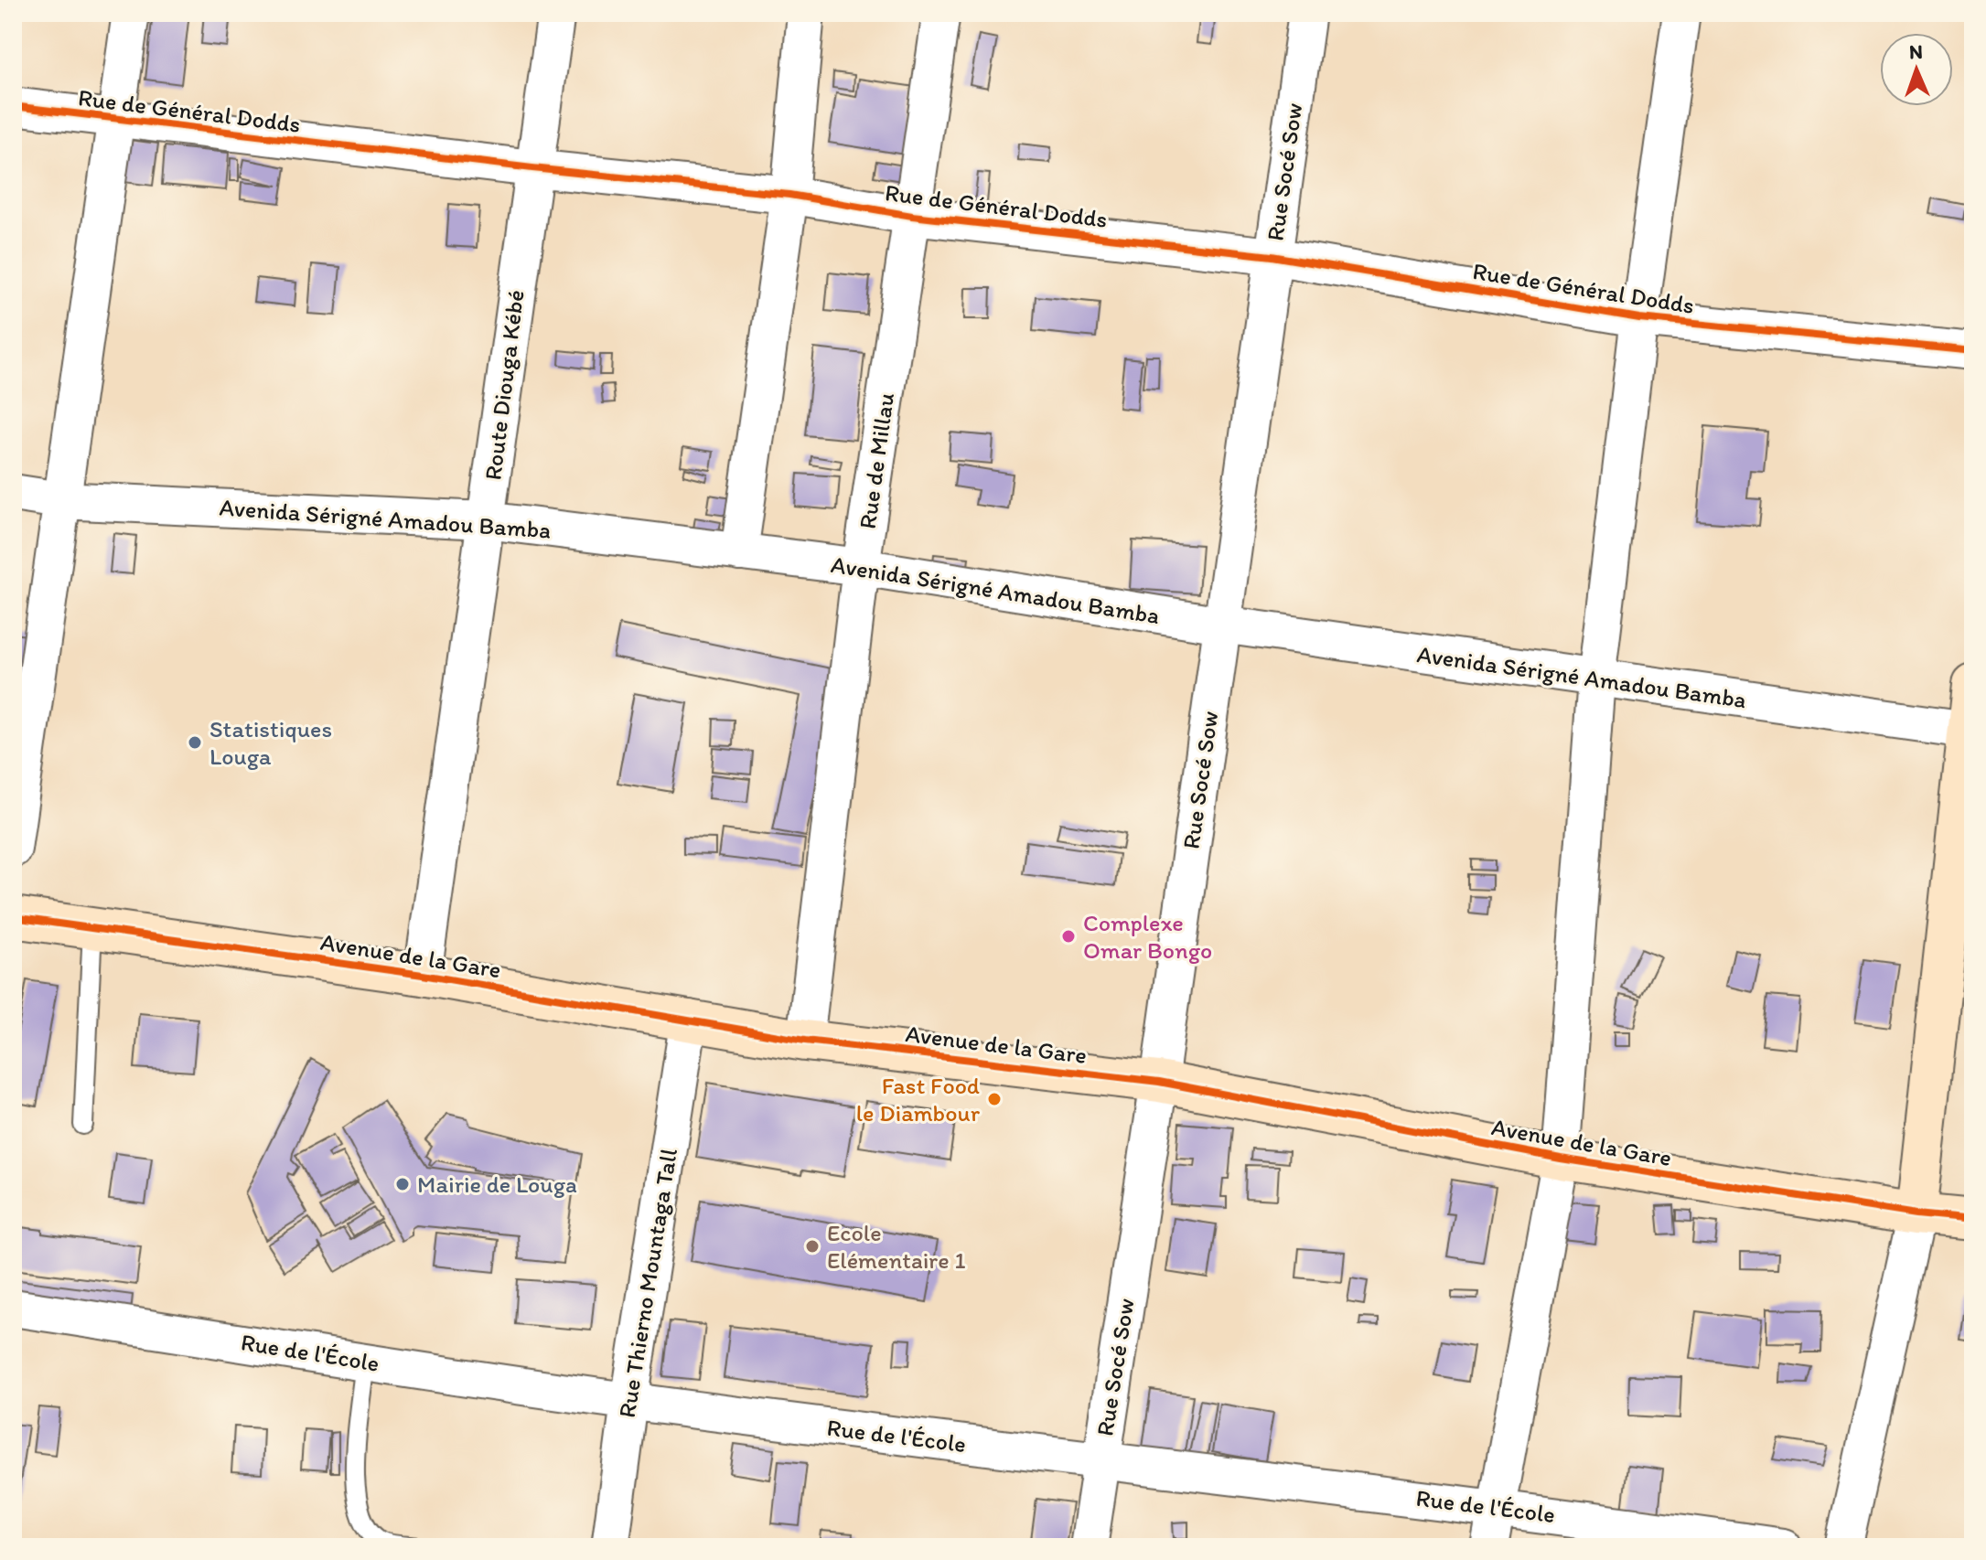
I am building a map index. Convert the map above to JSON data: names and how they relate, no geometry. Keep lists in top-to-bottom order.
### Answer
{
  "streets": {
    "street": [
      "Rue de Général Dodds",
      "Rue Socé Sow",
      "Route Diouga Kébé",
      "Rue de Millau",
      "Avenida Sérigné Amadou Bamba",
      "Avenue de la Gare",
      "Rue Thierno Mountaga Tall",
      "Rue de l'École"
    ]
  },
  "crossings": [
    ["Rue de Général Dodds", "Rue Socé Sow"],
    ["Rue de Général Dodds", "Route Diouga Kébé"],
    ["Rue de Général Dodds", "Rue de Millau"],
    ["Rue Socé Sow", "Avenida Sérigné Amadou Bamba"],
    ["Rue Socé Sow", "Avenue de la Gare"],
    ["Rue Socé Sow", "Rue de l'École"],
    ["Route Diouga Kébé", "Avenida Sérigné Amadou Bamba"],
    ["Route Diouga Kébé", "Avenue de la Gare"],
    ["Rue de Millau", "Avenida Sérigné Amadou Bamba"],
    ["Rue de Millau", "Avenue de la Gare"],
    ["Avenue de la Gare", "Rue Thierno Mountaga Tall"],
    ["Rue Thierno Mountaga Tall", "Rue de l'École"]
  ],
  "places": [
    "Statistiques Louga",
    "Complexe Omar Bongo",
    "Fast Food le Diambour",
    "Mairie de Louga",
    "Ecole Elémentaire 1"
  ],
  "north": "top"
}
